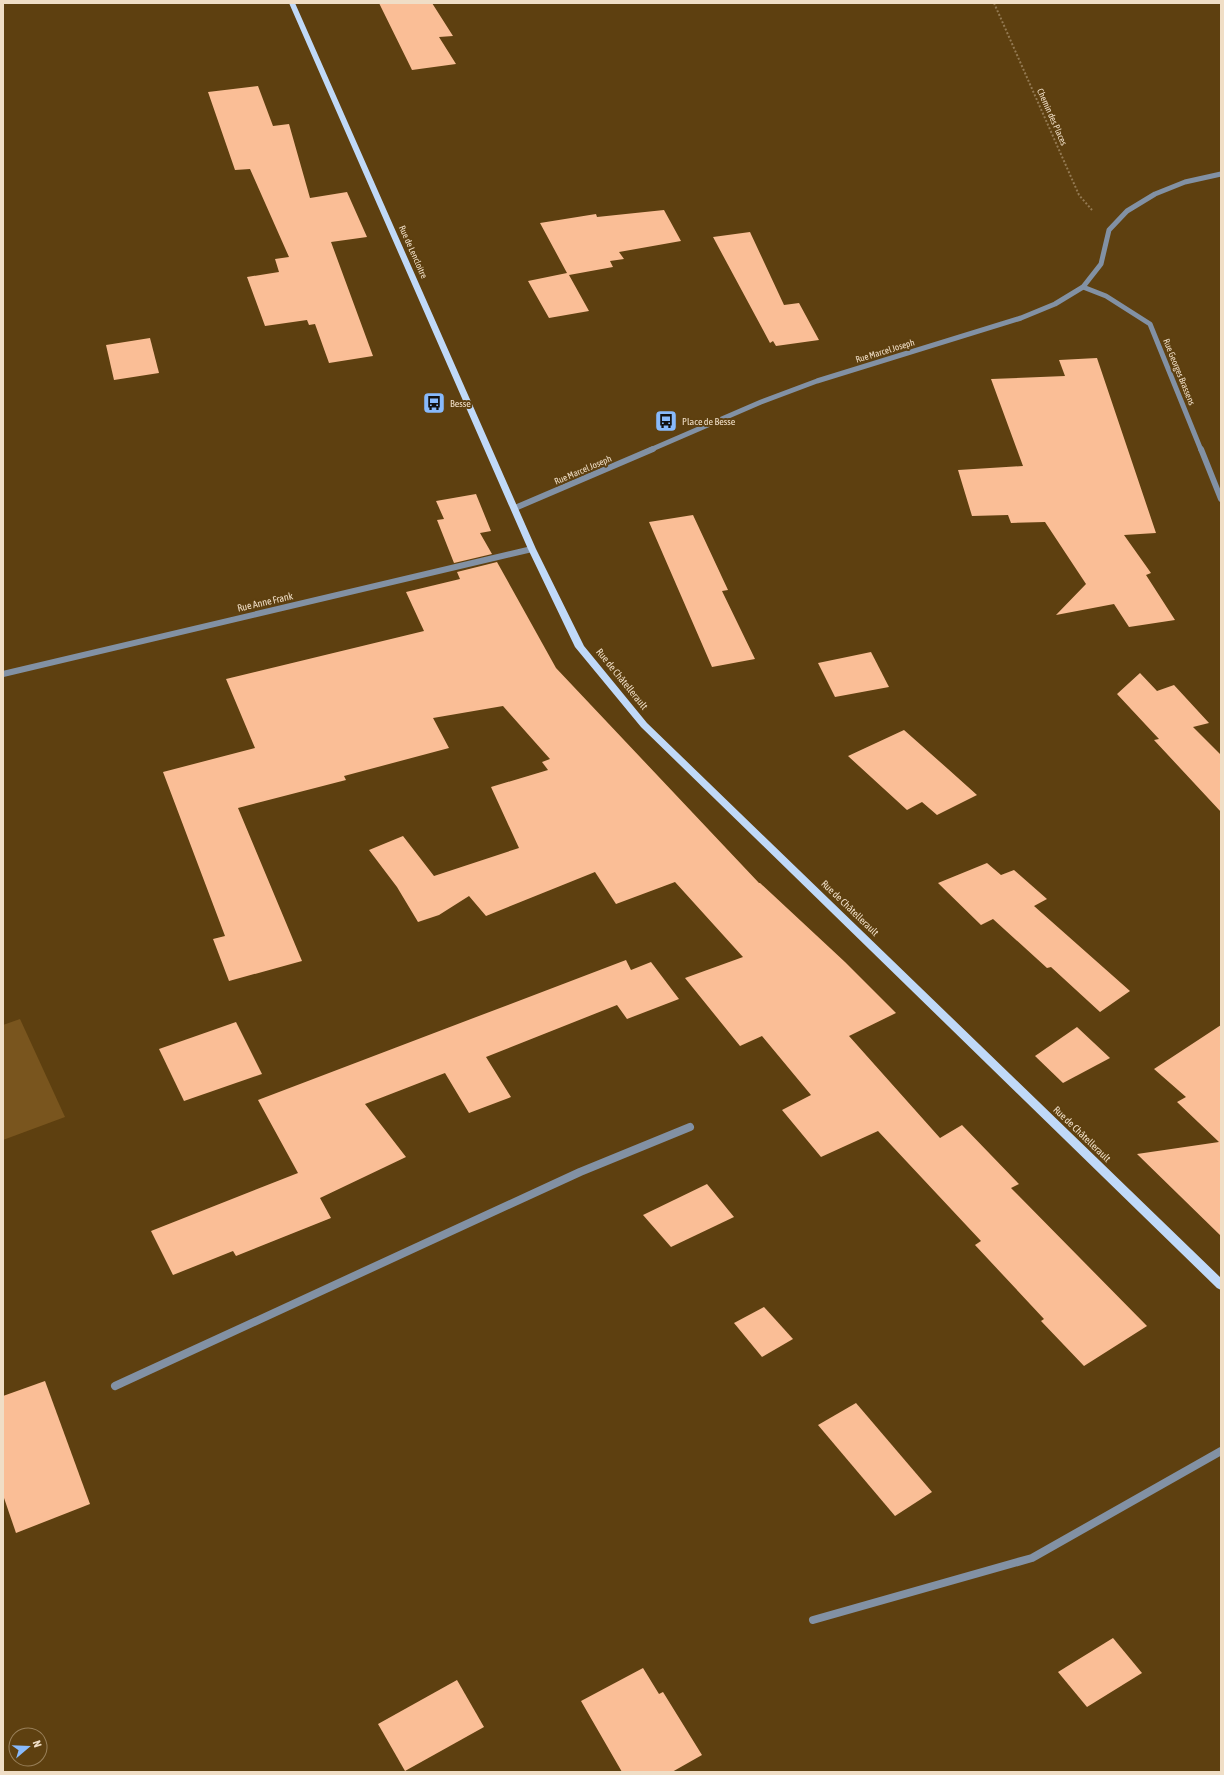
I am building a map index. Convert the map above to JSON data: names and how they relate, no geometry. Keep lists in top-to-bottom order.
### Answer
{
  "streets": {
    "main road": ["Rue de Lencloitre", "Rue de Châtellerault"],
    "street": ["Rue Marcel Joseph", "Rue Georges Brassens", "Rue Anne Frank"],
    "path": ["Chemin des Places"]
  },
  "crossings": [
    ["Chemin des Places", "Rue Marcel Joseph"],
    ["Rue de Lencloitre", "Rue Marcel Joseph"],
    ["Rue de Lencloitre", "Rue de Châtellerault"],
    ["Rue Marcel Joseph", "Rue Georges Brassens"],
    ["Rue Marcel Joseph", "Rue de Châtellerault"],
    ["Rue Anne Frank", "Rue de Châtellerault"]
  ],
  "places": {
    "bus stop": ["Besse", "Place de Besse"]
  },
  "north": "right"
}
